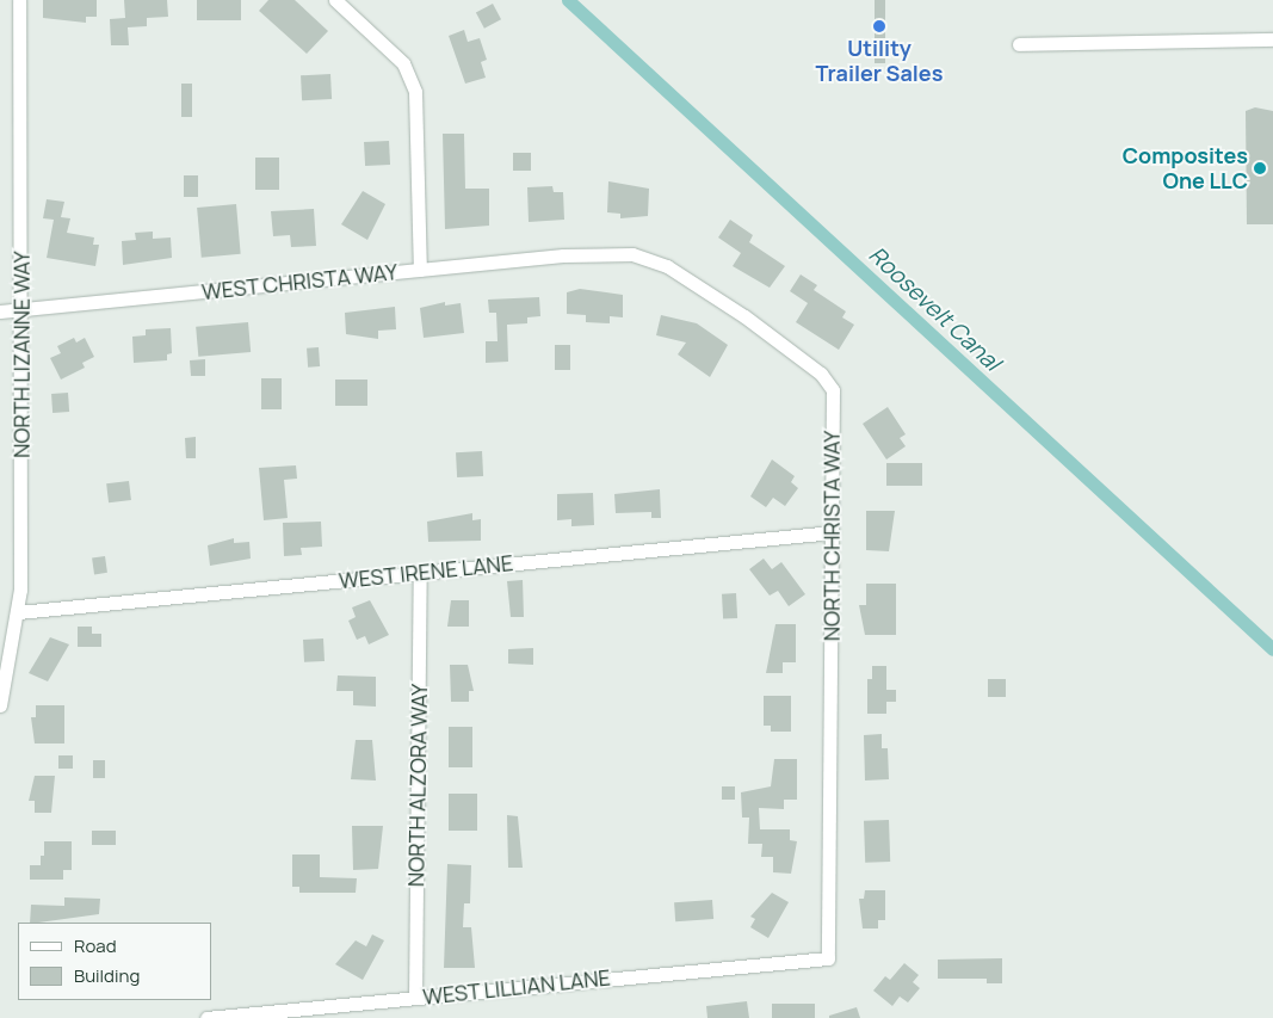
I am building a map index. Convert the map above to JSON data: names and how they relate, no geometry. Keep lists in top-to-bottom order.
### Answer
{
  "streets": {
    "street": [
      "WEST CHRISTA WAY",
      "NORTH LIZANNE WAY",
      "NORTH CHRISTA WAY",
      "WEST IRENE LANE",
      "NORTH ALZORA WAY",
      "WEST LILLIAN LANE"
    ]
  },
  "crossings": [
    ["WEST CHRISTA WAY", "NORTH LIZANNE WAY"],
    ["WEST CHRISTA WAY", "NORTH CHRISTA WAY"],
    ["NORTH LIZANNE WAY", "WEST IRENE LANE"],
    ["NORTH CHRISTA WAY", "WEST IRENE LANE"],
    ["NORTH CHRISTA WAY", "WEST LILLIAN LANE"],
    ["WEST IRENE LANE", "NORTH ALZORA WAY"],
    ["NORTH ALZORA WAY", "WEST LILLIAN LANE"]
  ],
  "water": ["Roosevelt Canal"],
  "places": ["Utility Trailer Sales", "Composites One LLC"],
  "legend": ["Road", "Building"]
}
